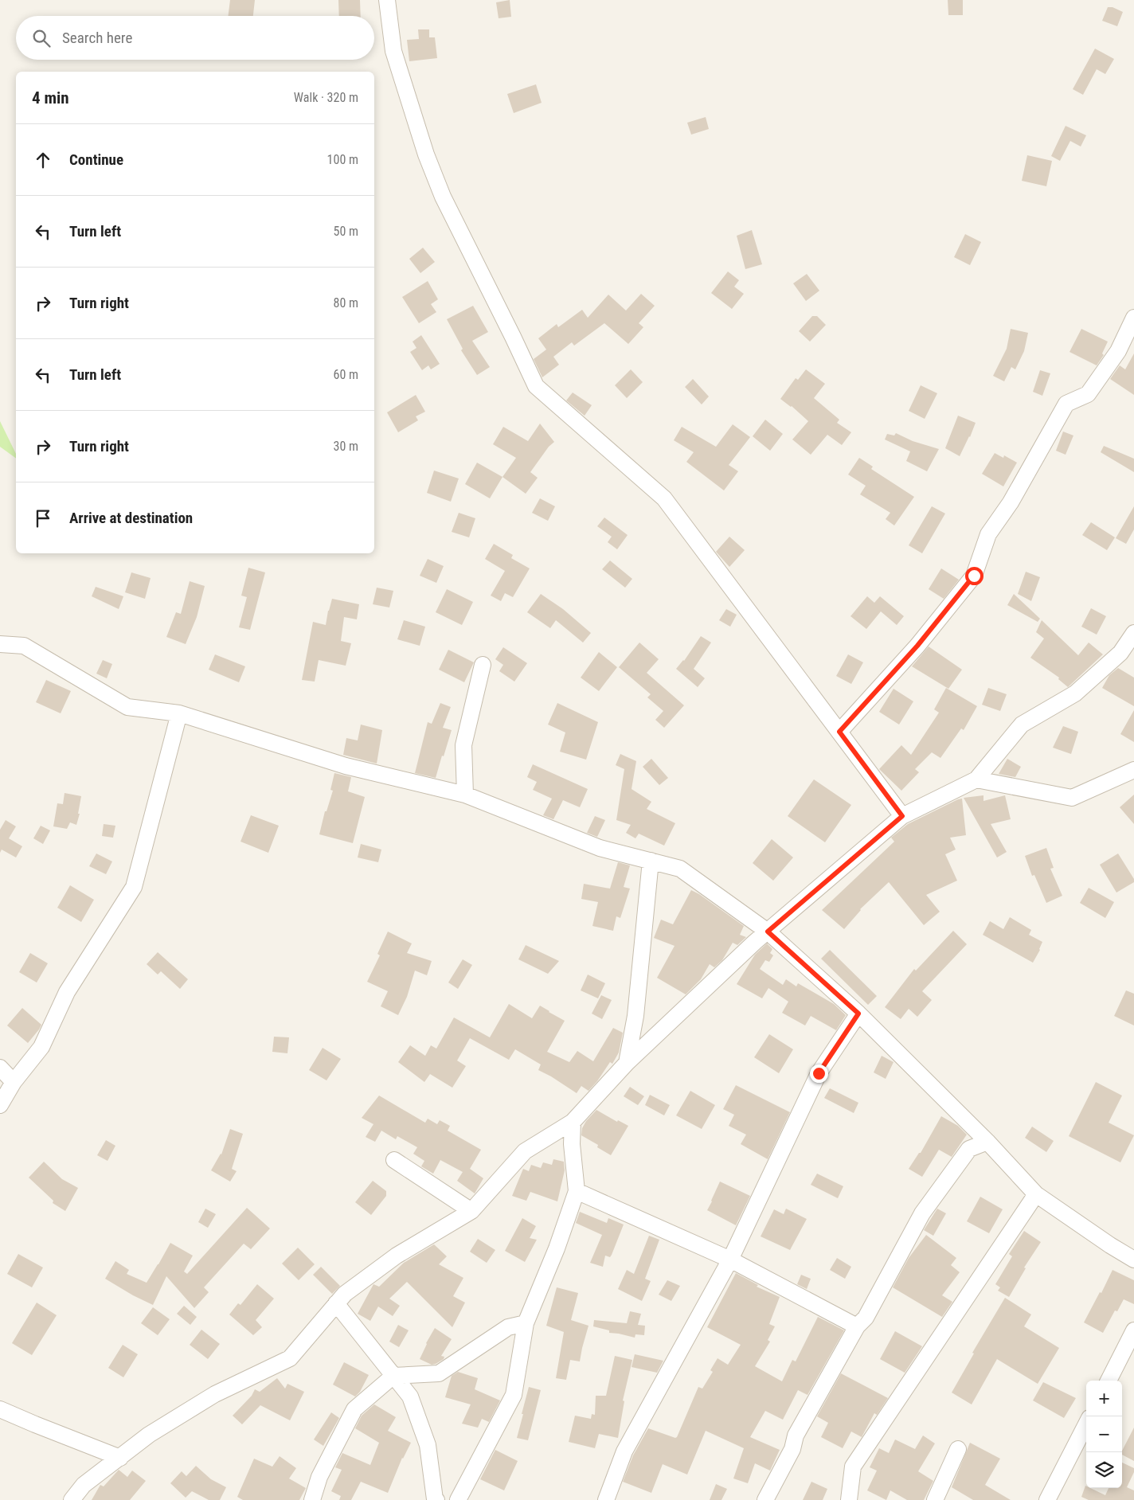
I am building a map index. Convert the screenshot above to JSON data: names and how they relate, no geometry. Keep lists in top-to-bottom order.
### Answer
{
  "page": {
    "search": "Search here",
    "heading": ["4 min", "Walk · 320 m"],
    "list": [
      ["Continue", "100 m"],
      ["Turn left", "50 m"],
      ["Turn right", "80 m"],
      ["Turn left", "60 m"],
      ["Turn right", "30 m"],
      "Arrive at destination"
    ],
    "map_buttons": ["+", "−"]
  }
}
